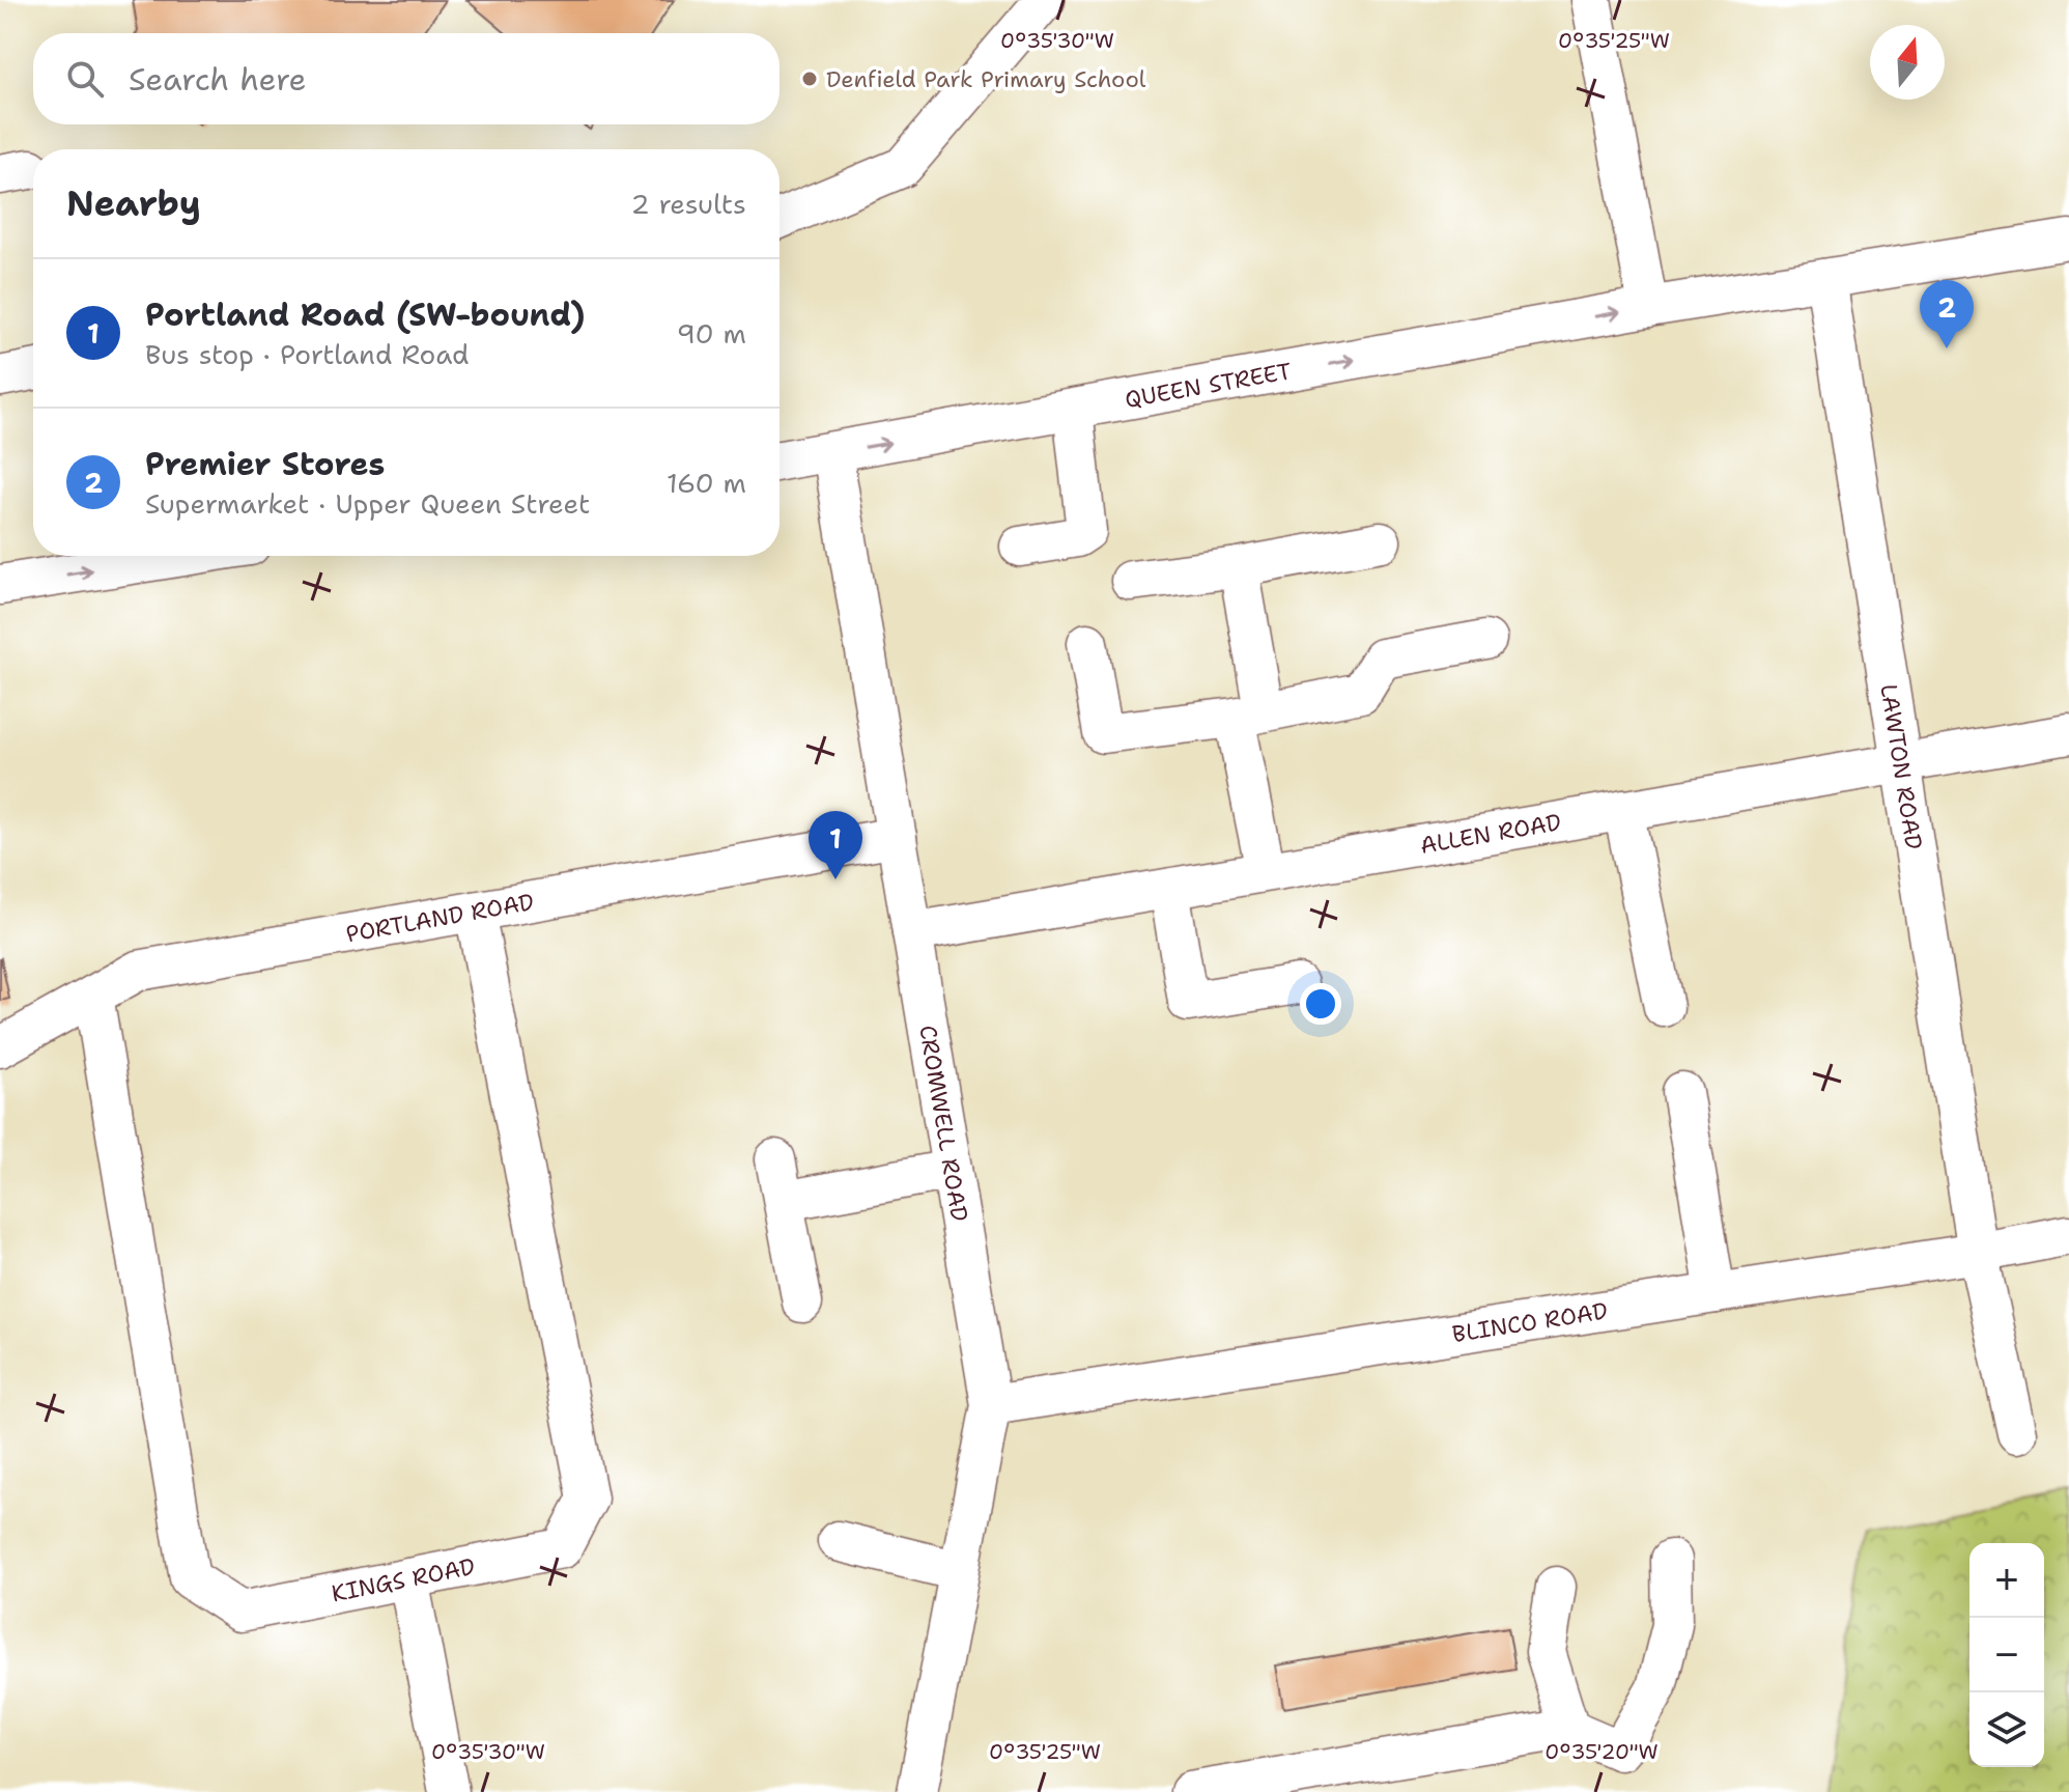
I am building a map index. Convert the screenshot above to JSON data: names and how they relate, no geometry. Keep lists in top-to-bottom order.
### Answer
{
  "streets": {
    "street": [
      "QUEEN STREET",
      "LAWTON ROAD",
      "ALLEN ROAD",
      "PORTLAND ROAD",
      "CROMWELL ROAD",
      "BLINCO ROAD",
      "KINGS ROAD"
    ]
  },
  "crossings": [
    ["QUEEN STREET", "LAWTON ROAD"],
    ["QUEEN STREET", "CROMWELL ROAD"],
    ["LAWTON ROAD", "ALLEN ROAD"],
    ["LAWTON ROAD", "BLINCO ROAD"],
    ["ALLEN ROAD", "CROMWELL ROAD"],
    ["PORTLAND ROAD", "CROMWELL ROAD"],
    ["PORTLAND ROAD", "KINGS ROAD"],
    ["CROMWELL ROAD", "BLINCO ROAD"]
  ],
  "places": ["Denfield Park Primary School"],
  "north": "top",
  "page": {
    "search": "Search here",
    "heading": ["Nearby", "2 results"],
    "list": [
      {
        "mark": "1",
        "name": "Portland Road (SW-bound)",
        "note": "Bus stop · Portland Road",
        "value": "90 m"
      },
      {
        "mark": "2",
        "name": "Premier Stores",
        "note": "Supermarket · Upper Queen Street",
        "value": "160 m"
      }
    ],
    "pins": ["2", "1"],
    "map_buttons": ["+", "−"]
  },
  "coordinates": ["0°35'30\"W", "0°35'25\"W", "0°35'20\"W"]
}
